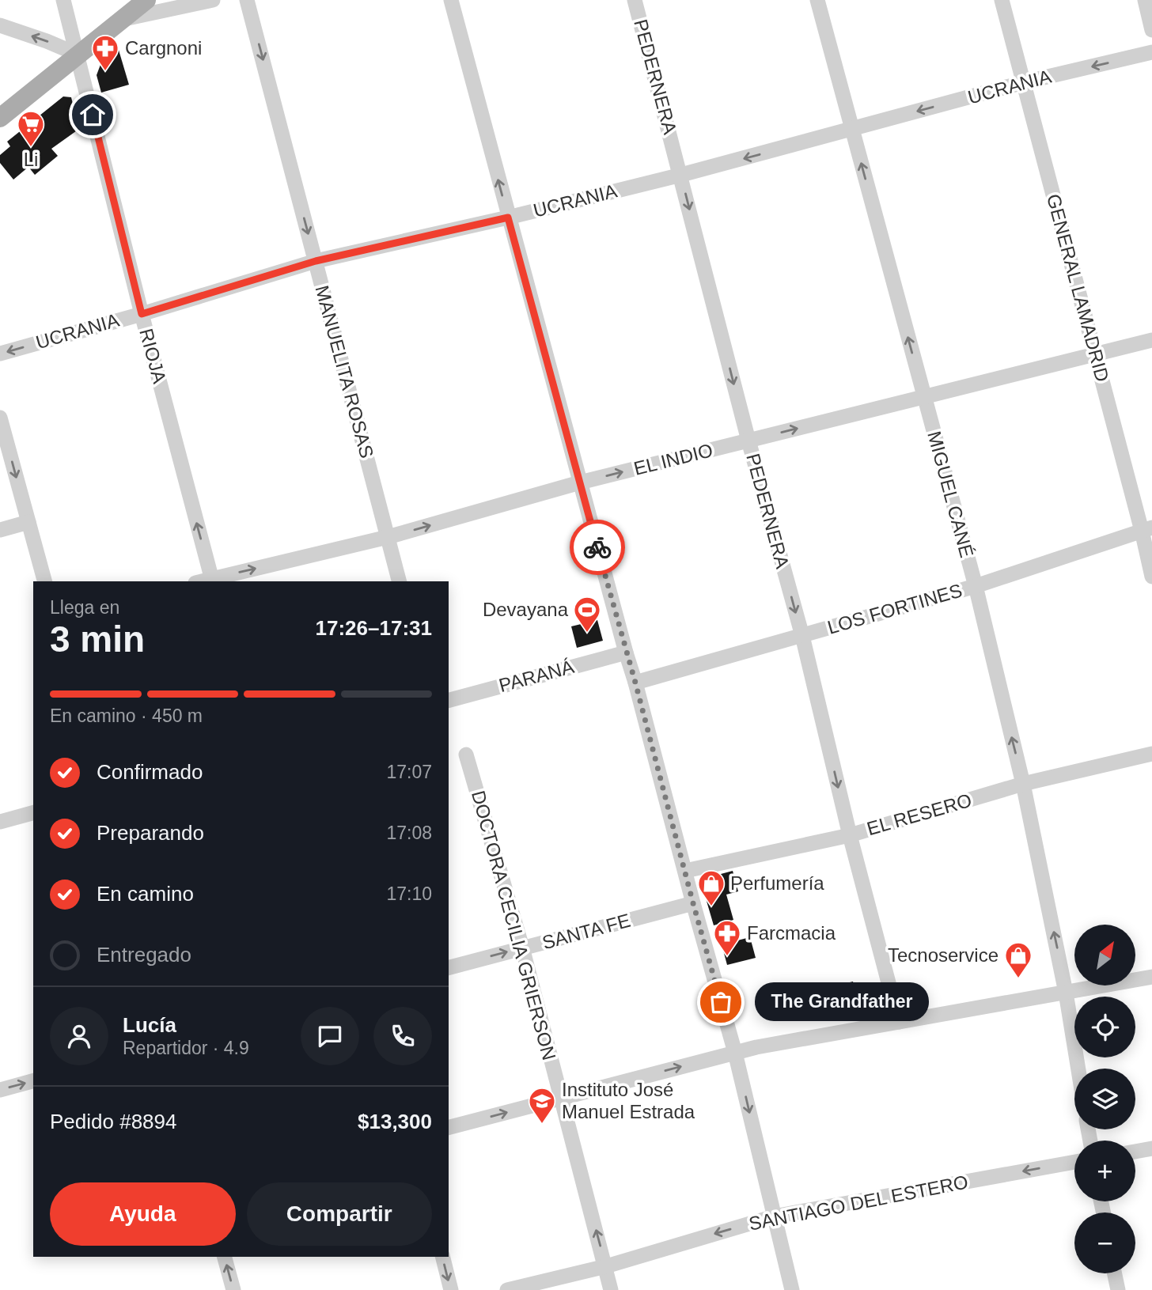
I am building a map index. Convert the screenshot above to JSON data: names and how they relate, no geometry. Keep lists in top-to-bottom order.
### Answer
{
  "streets": {
    "street": [
      "PEDERNERA",
      "UCRANIA",
      "GENERAL LAMADRID",
      "RIOJA",
      "MANUELITA ROSAS",
      "EL INDIO",
      "MIGUEL CANÉ",
      "LOS FORTINES",
      "PARANÁ",
      "EL RESERO",
      "DOCTORA CECILIA GRIERSON",
      "SANTA FE",
      "SANTIAGO DEL ESTERO"
    ]
  },
  "crossings": [
    ["PEDERNERA", "UCRANIA"],
    ["PEDERNERA", "EL INDIO"],
    ["PEDERNERA", "LOS FORTINES"],
    ["PEDERNERA", "EL RESERO"],
    ["UCRANIA", "GENERAL LAMADRID"],
    ["UCRANIA", "RIOJA"],
    ["UCRANIA", "MANUELITA ROSAS"],
    ["UCRANIA", "MIGUEL CANÉ"],
    ["GENERAL LAMADRID", "EL INDIO"],
    ["GENERAL LAMADRID", "LOS FORTINES"],
    ["RIOJA", "EL INDIO"],
    ["MANUELITA ROSAS", "EL INDIO"],
    ["EL INDIO", "MIGUEL CANÉ"],
    ["MIGUEL CANÉ", "LOS FORTINES"],
    ["MIGUEL CANÉ", "EL RESERO"],
    ["DOCTORA CECILIA GRIERSON", "SANTA FE"],
    ["DOCTORA CECILIA GRIERSON", "SANTIAGO DEL ESTERO"]
  ],
  "one_way": [
    "PEDERNERA",
    "UCRANIA",
    "RIOJA",
    "MANUELITA ROSAS",
    "EL INDIO",
    "MIGUEL CANÉ",
    "SANTIAGO DEL ESTERO"
  ],
  "places": {
    "pharmacy": ["Cargnoni", "Farcmacia"],
    "supermarket": ["Li"],
    "sports": ["Devayana"],
    "shop": ["Perfumería", "Tecnoservice"],
    "other": ["The Grandfather"],
    "school or university": ["Instituto José Manuel Estrada"]
  },
  "north": "top right",
  "page": {
    "heading": ["3 min", "Llega en", "17:26–17:31"],
    "panel": [
      "Lucía",
      "Repartidor · 4.9",
      "Pedido #8894",
      "$13,300"
    ],
    "bar": "En camino · 450 m",
    "list": [
      ["Confirmado", "17:07"],
      ["Preparando", "17:08"],
      ["En camino", "17:10"],
      "Entregado"
    ],
    "map_buttons": ["+", "−"],
    "bubble": "The Grandfather",
    "buttons": ["Ayuda", "Compartir"]
  }
}
